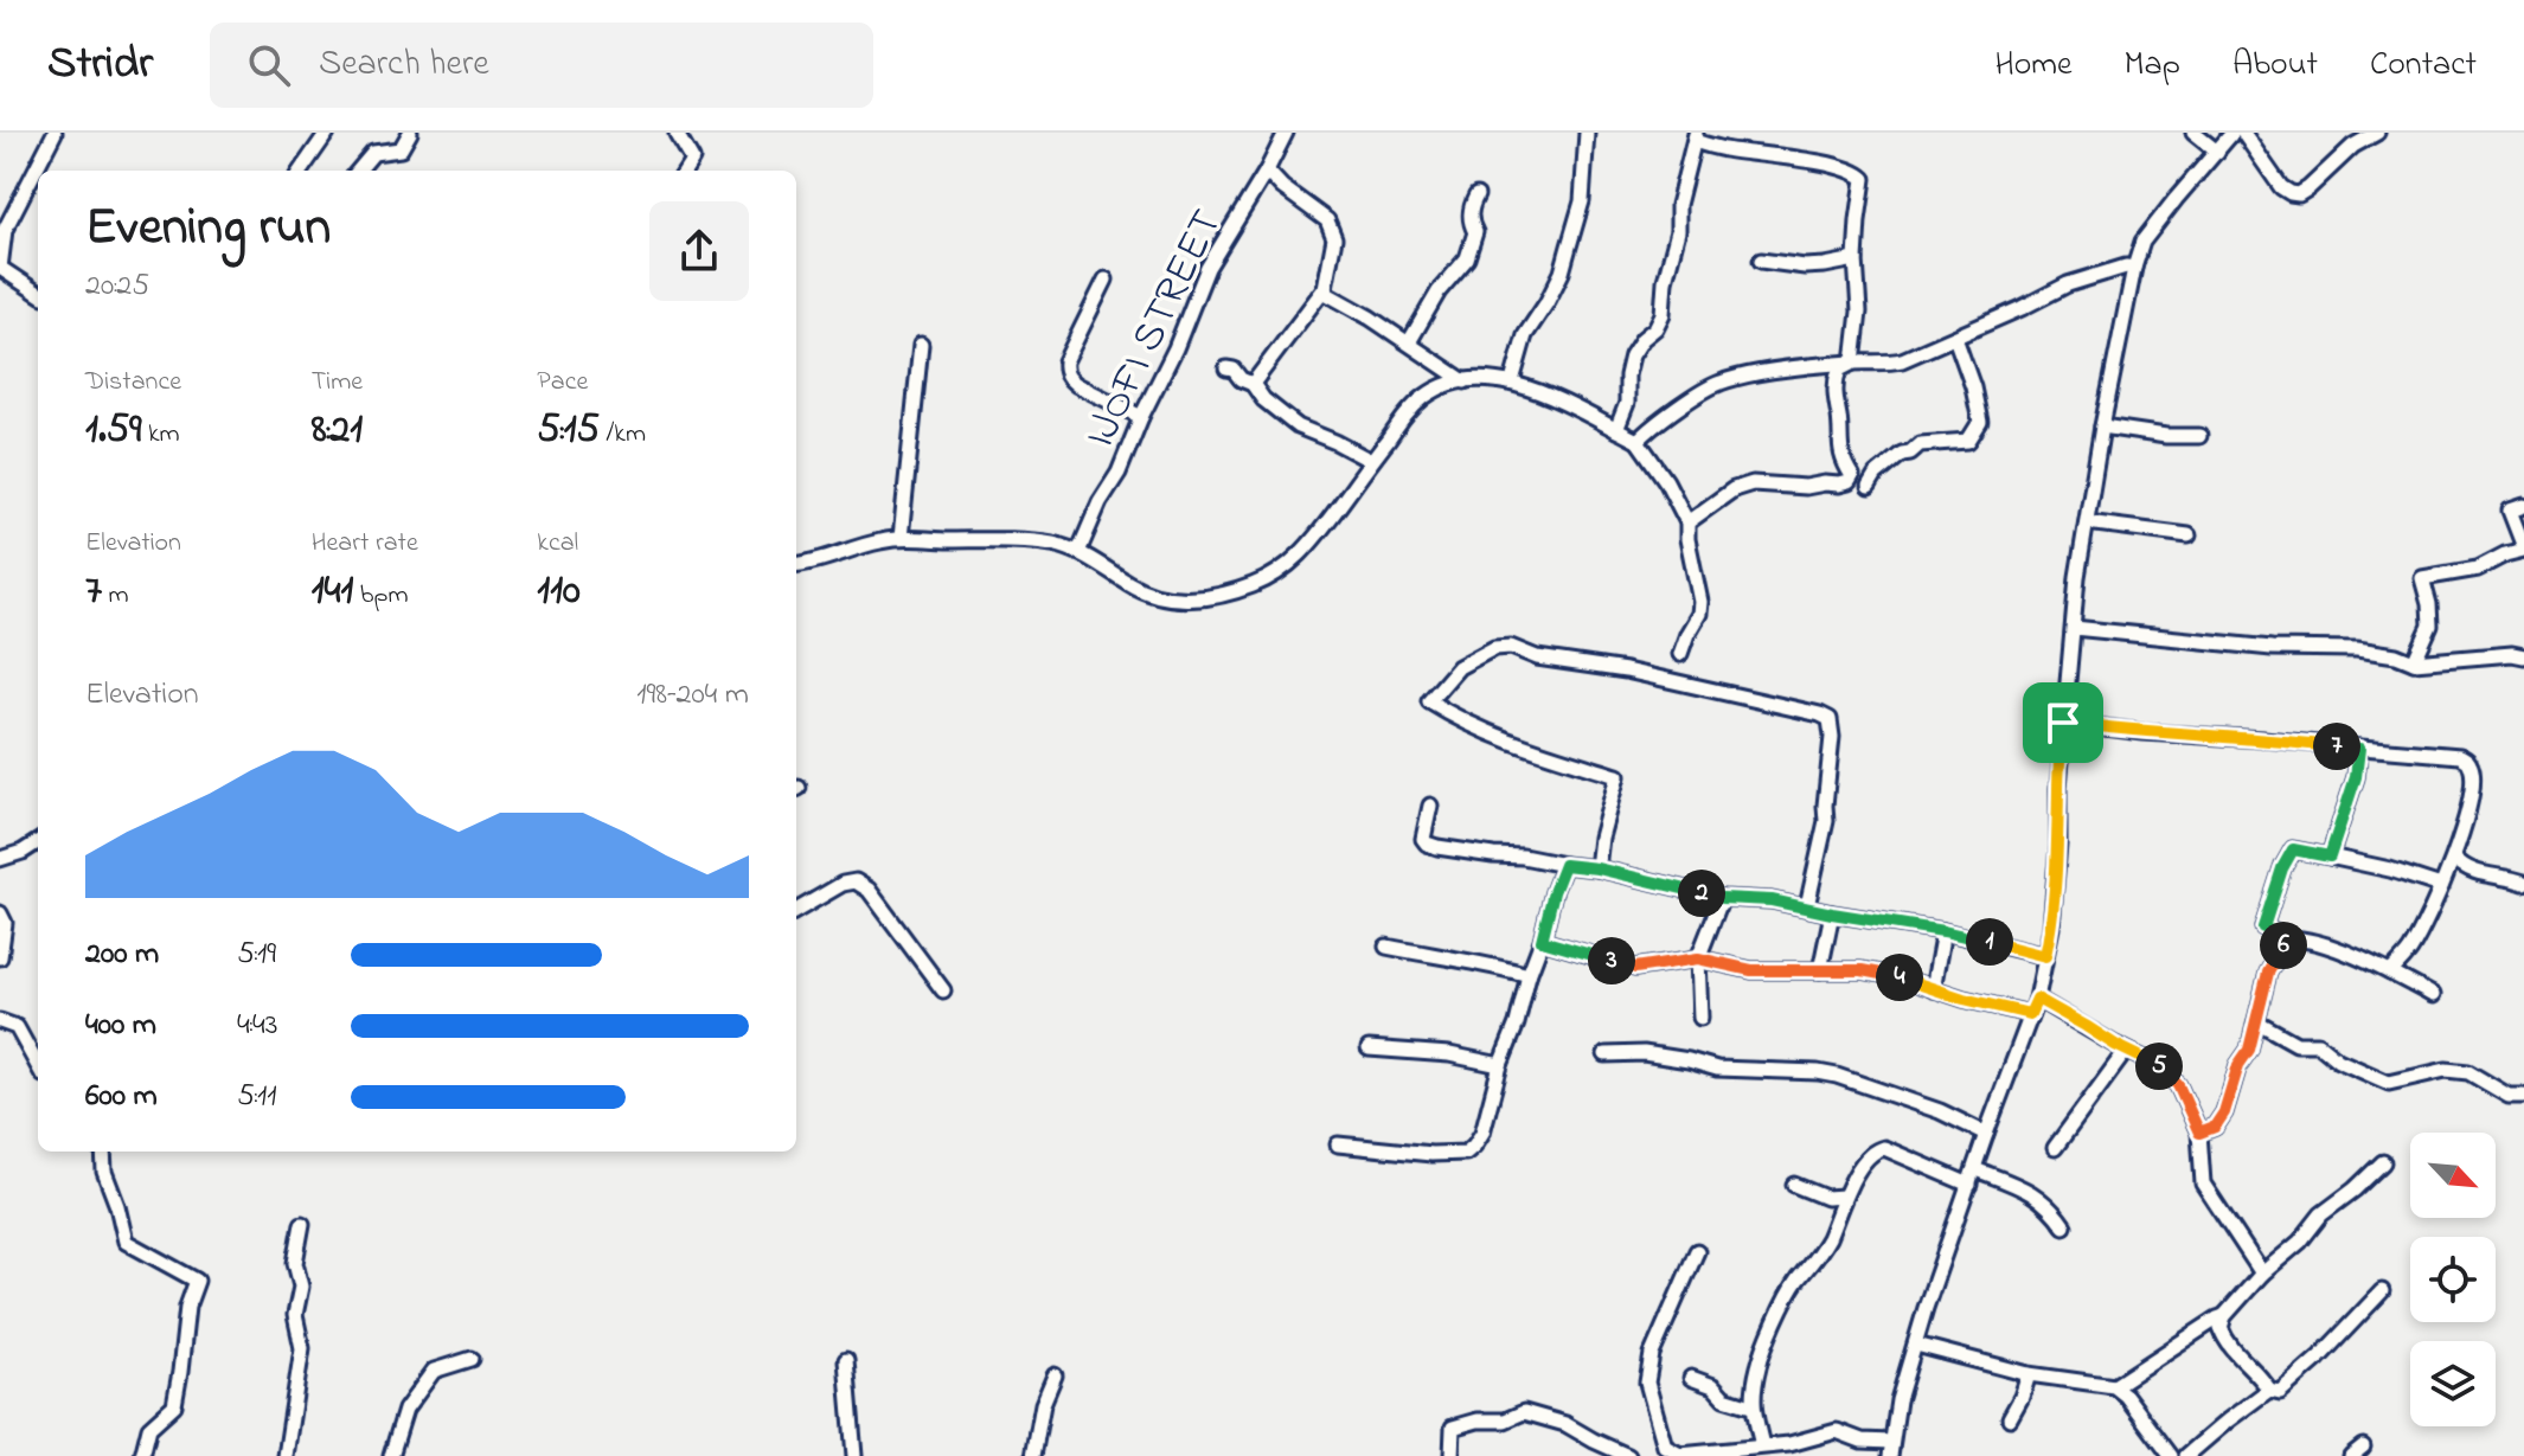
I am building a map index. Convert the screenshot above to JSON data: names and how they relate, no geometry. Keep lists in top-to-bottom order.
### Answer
{
  "streets": {
    "street": ["IJOFI STREET"]
  },
  "north": "bottom right",
  "page": {
    "header": "Stridr",
    "search": "Search here",
    "nav": [
      "Home",
      "Map",
      "About",
      "Contact"
    ],
    "heading": ["Evening run", "20:25"],
    "stats": [
      ["Distance", "1.59 km"],
      ["Time", "8:21"],
      ["Pace", "5:15 /km"],
      ["Elevation", "7 m"],
      ["Heart rate", "141 bpm"],
      ["kcal", "110"]
    ],
    "chart": ["Elevation", "198–204 m"],
    "pins": [
      "7",
      "2",
      "1",
      "6",
      "3",
      "4",
      "5"
    ],
    "list": [
      {
        "name": "200 m",
        "note": "5:19"
      },
      {
        "name": "400 m",
        "note": "4:43"
      },
      {
        "name": "600 m",
        "note": "5:11"
      }
    ]
  }
}
